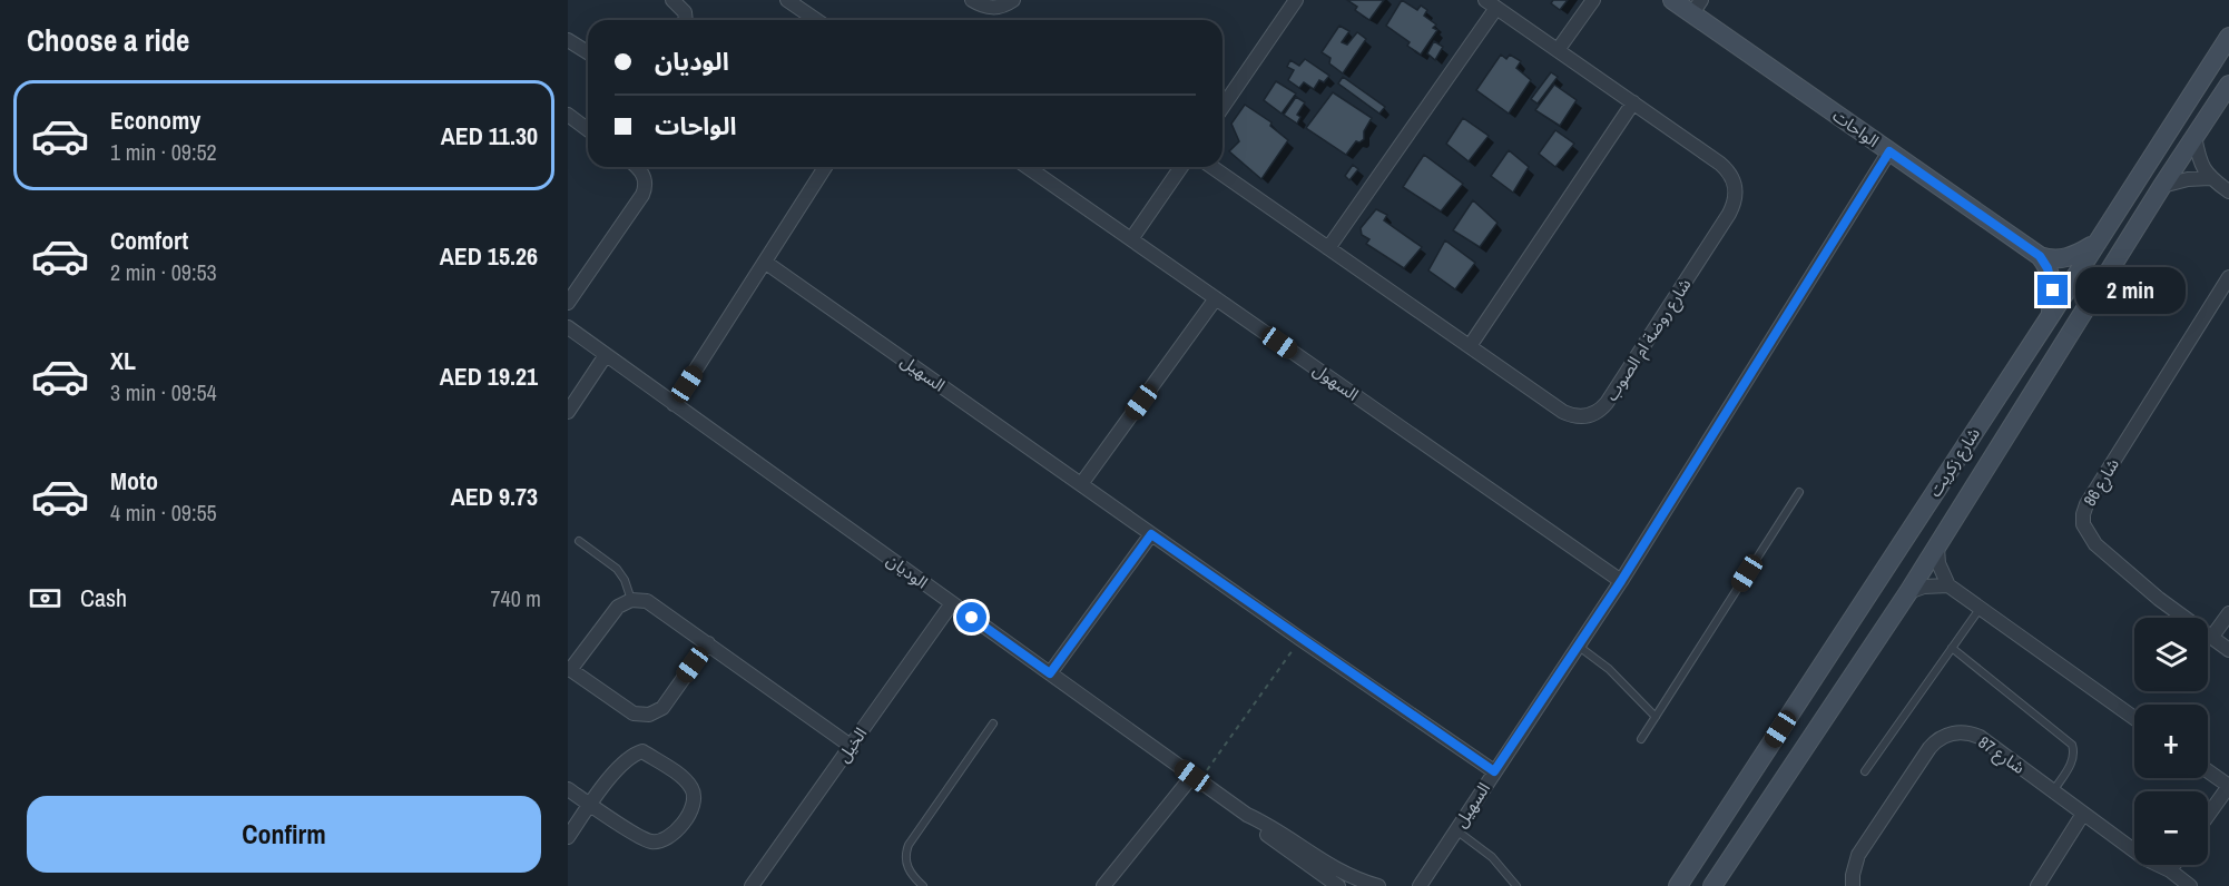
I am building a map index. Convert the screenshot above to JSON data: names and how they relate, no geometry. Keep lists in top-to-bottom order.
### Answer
{
  "streets": {
    "street": [
      "الواحات",
      "شارع روضة ام الصوب",
      "السهيل",
      "السهول",
      "شارع زكريت",
      "شارع 86",
      "الوديان",
      "الخيل",
      "شارع 87"
    ]
  },
  "crossings": [
    ["الوديان", "الخيل"]
  ],
  "page": {
    "heading": "Choose a ride",
    "banner": ["الوديان", "الواحات"],
    "list": [
      {
        "name": "Economy",
        "note": "1 min · 09:52",
        "value": "AED 11.30"
      },
      {
        "name": "Comfort",
        "note": "2 min · 09:53",
        "value": "AED 15.26"
      },
      {
        "name": "XL",
        "note": "3 min · 09:54",
        "value": "AED 19.21"
      },
      {
        "name": "Moto",
        "note": "4 min · 09:55",
        "value": "AED 9.73"
      }
    ],
    "bubble": "2 min",
    "pay": ["Cash", "740 m"],
    "map_buttons": ["+", "−"],
    "buttons": "Confirm"
  }
}
